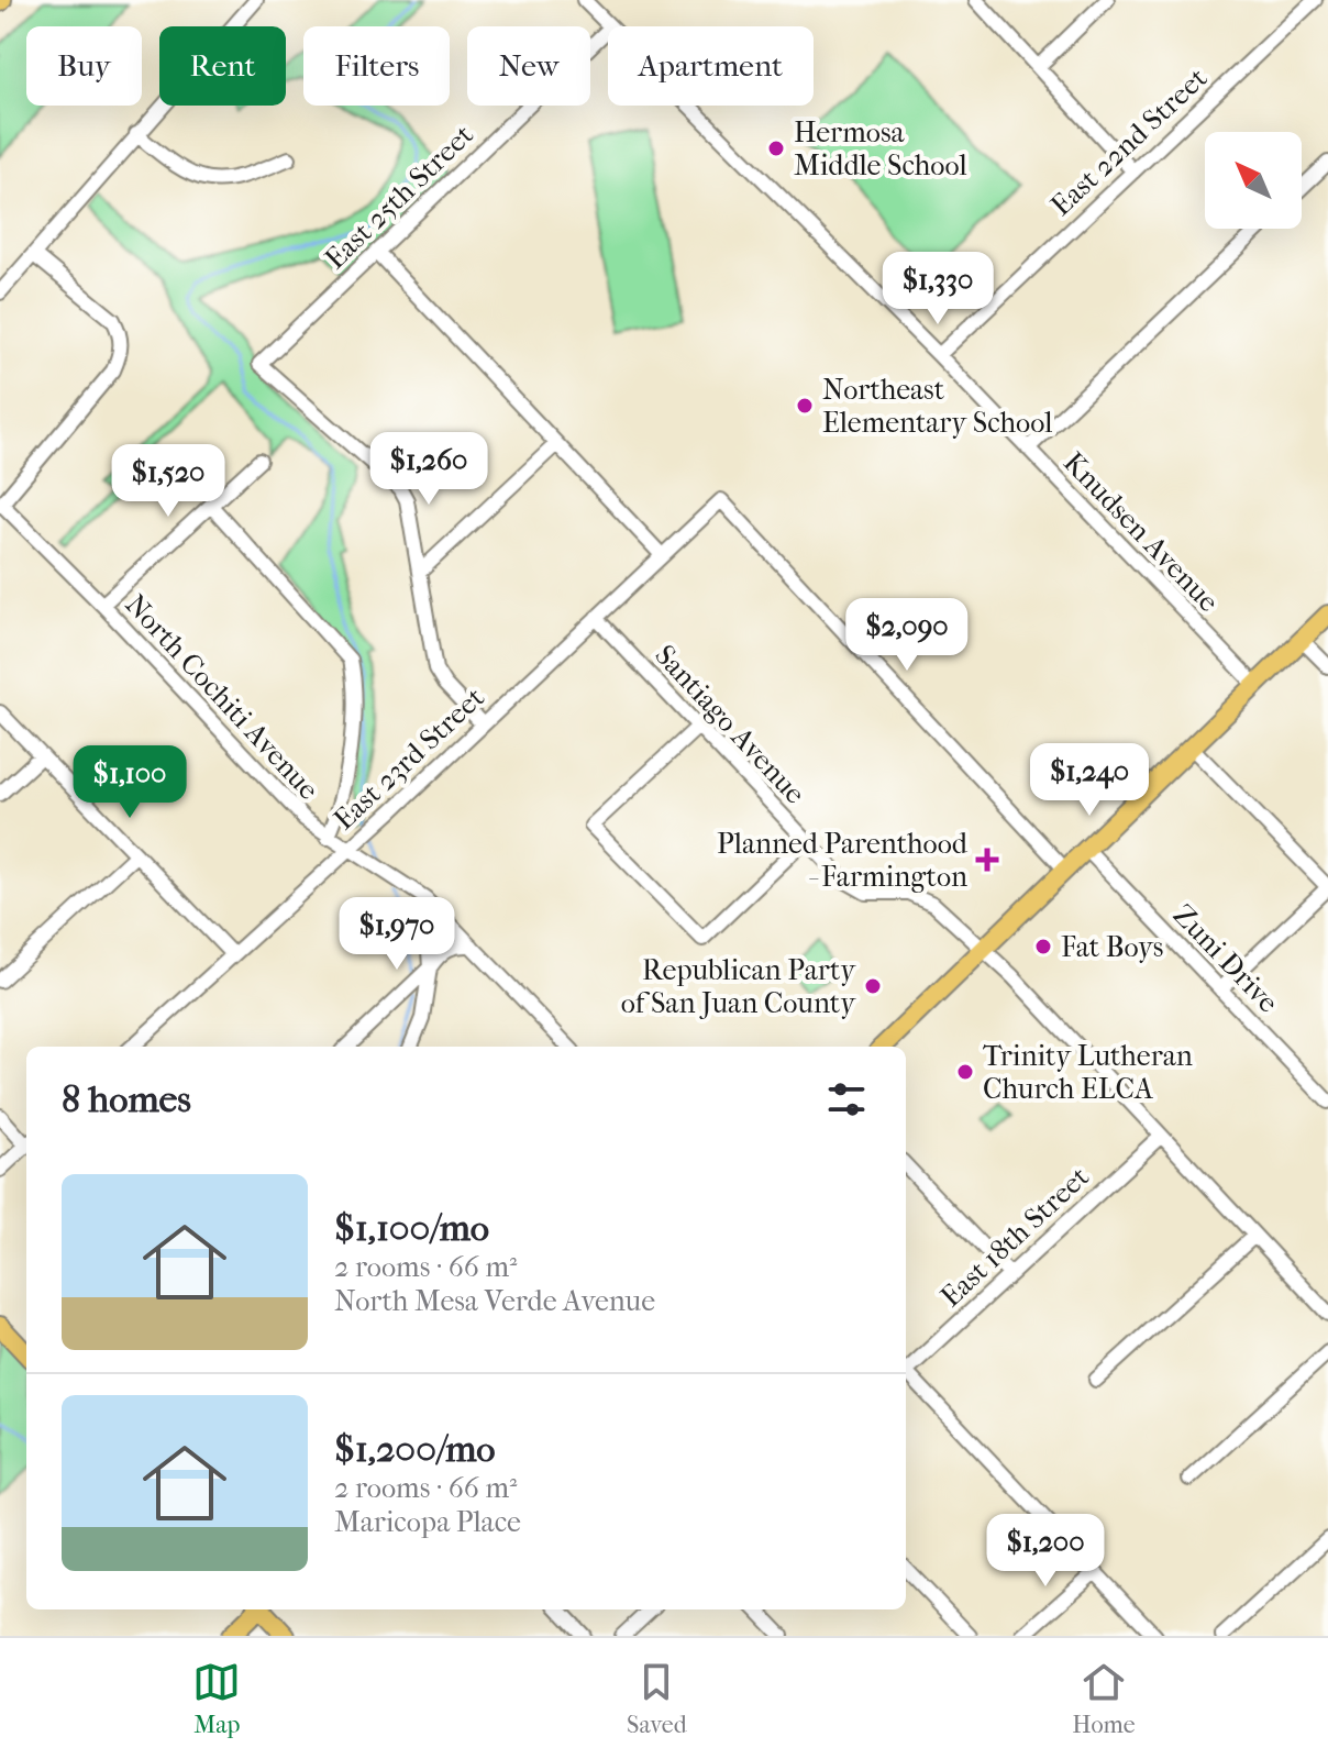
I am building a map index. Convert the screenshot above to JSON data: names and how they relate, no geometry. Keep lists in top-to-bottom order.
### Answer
{
  "streets": {
    "street": [
      "East 22nd Street",
      "East 25th Street",
      "Knudsen Avenue",
      "North Cochiti Avenue",
      "Santiago Avenue",
      "East 23rd Street",
      "Zuni Drive",
      "East 18th Street"
    ]
  },
  "crossings": [
    ["East 22nd Street", "Knudsen Avenue"],
    ["North Cochiti Avenue", "East 23rd Street"],
    ["Santiago Avenue", "East 23rd Street"],
    ["Santiago Avenue", "East 18th Street"]
  ],
  "places": {
    "other": [
      "Hermosa Middle School",
      "Northeast Elementary School",
      "Fat Boys",
      "Republican Party of San Juan County",
      "Trinity Lutheran Church ELCA"
    ],
    "health": ["Planned Parenthood - Farmington"]
  },
  "north": "top left",
  "page": {
    "chip": [
      "Buy",
      "Rent",
      "Filters",
      "New",
      "Apartment"
    ],
    "price": [
      "$1,330",
      "$1,260",
      "$1,520",
      "$2,090",
      "$1,240",
      "$1,100",
      "$1,970",
      "$1,200"
    ],
    "heading": "8 homes",
    "list": [
      {
        "name": "$1,100/mo",
        "note": "2 rooms · 66 m² · North Mesa Verde Avenue"
      },
      {
        "name": "$1,200/mo",
        "note": "2 rooms · 66 m² · Maricopa Place"
      }
    ],
    "tabs": ["Map", "Saved", "Home"]
  }
}
